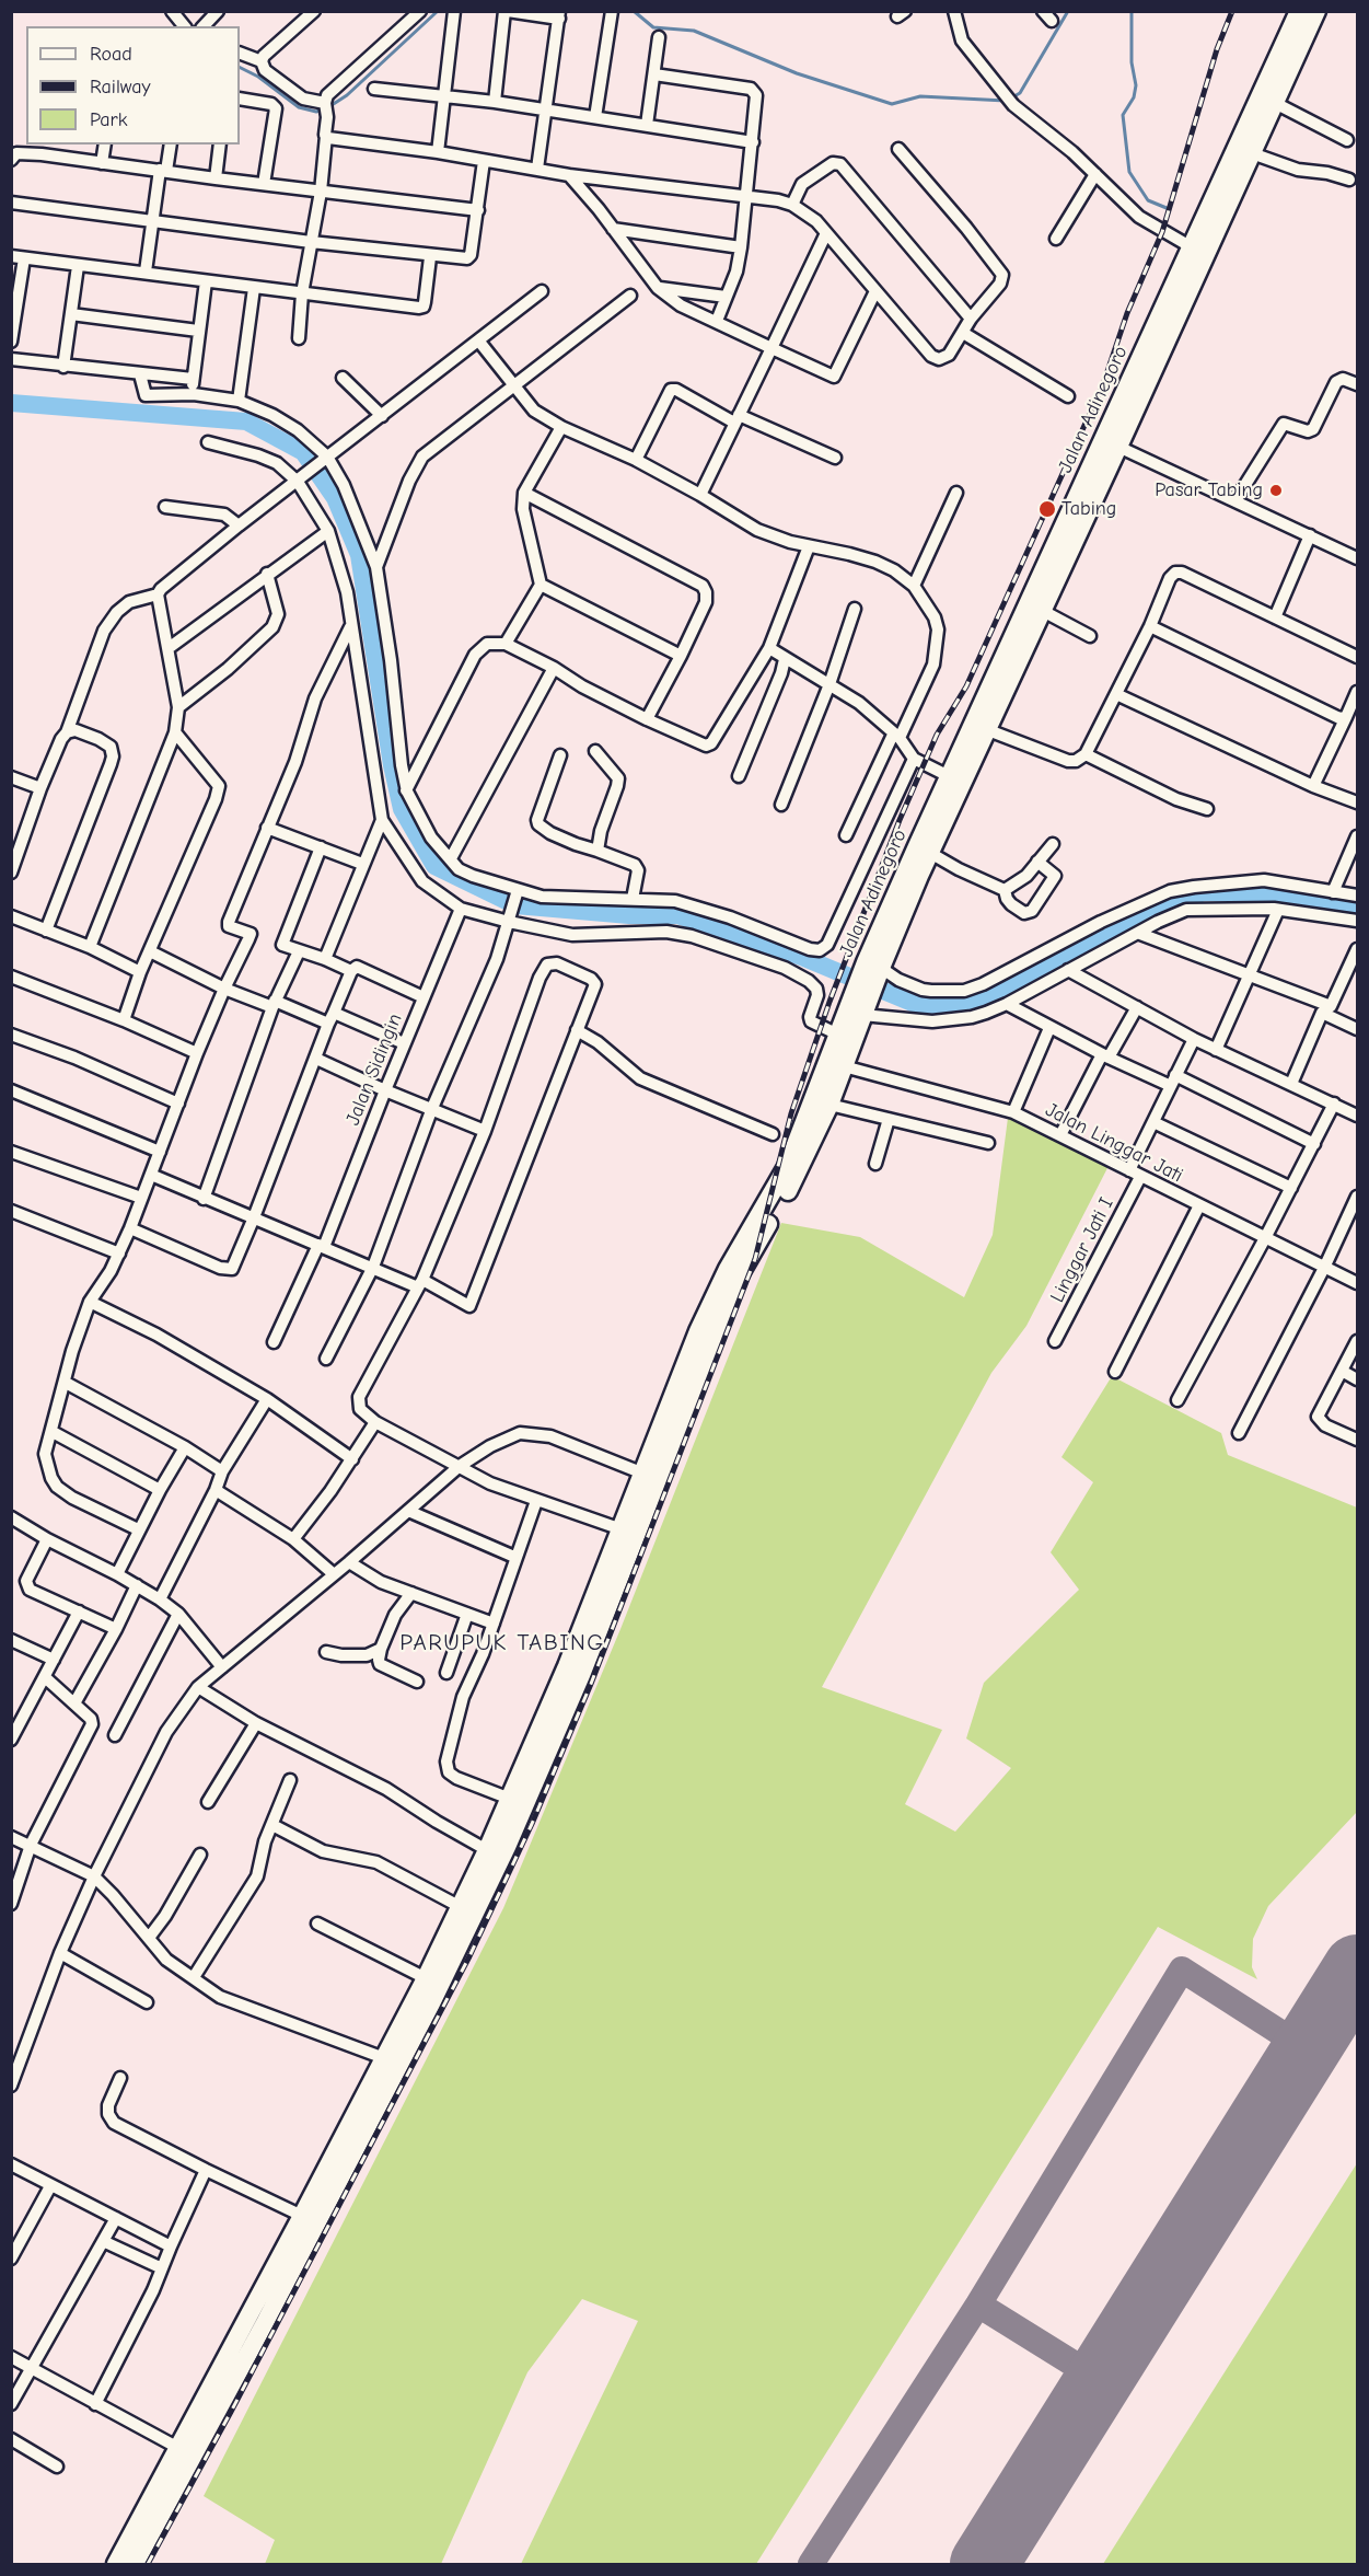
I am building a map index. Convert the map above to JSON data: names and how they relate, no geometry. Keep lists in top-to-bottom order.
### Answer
{
  "streets": {
    "highway": ["Jalan Adinegoro"],
    "street": ["Jalan Sidingin", "Jalan Linggar Jati", "Linggar Jati I"]
  },
  "crossings": [
    ["Jalan Linggar Jati", "Linggar Jati I"]
  ],
  "districts": ["PARUPUK TABING"],
  "places": ["Pasar Tabing", "Tabing"],
  "legend": ["Road", "Railway", "Park"]
}
